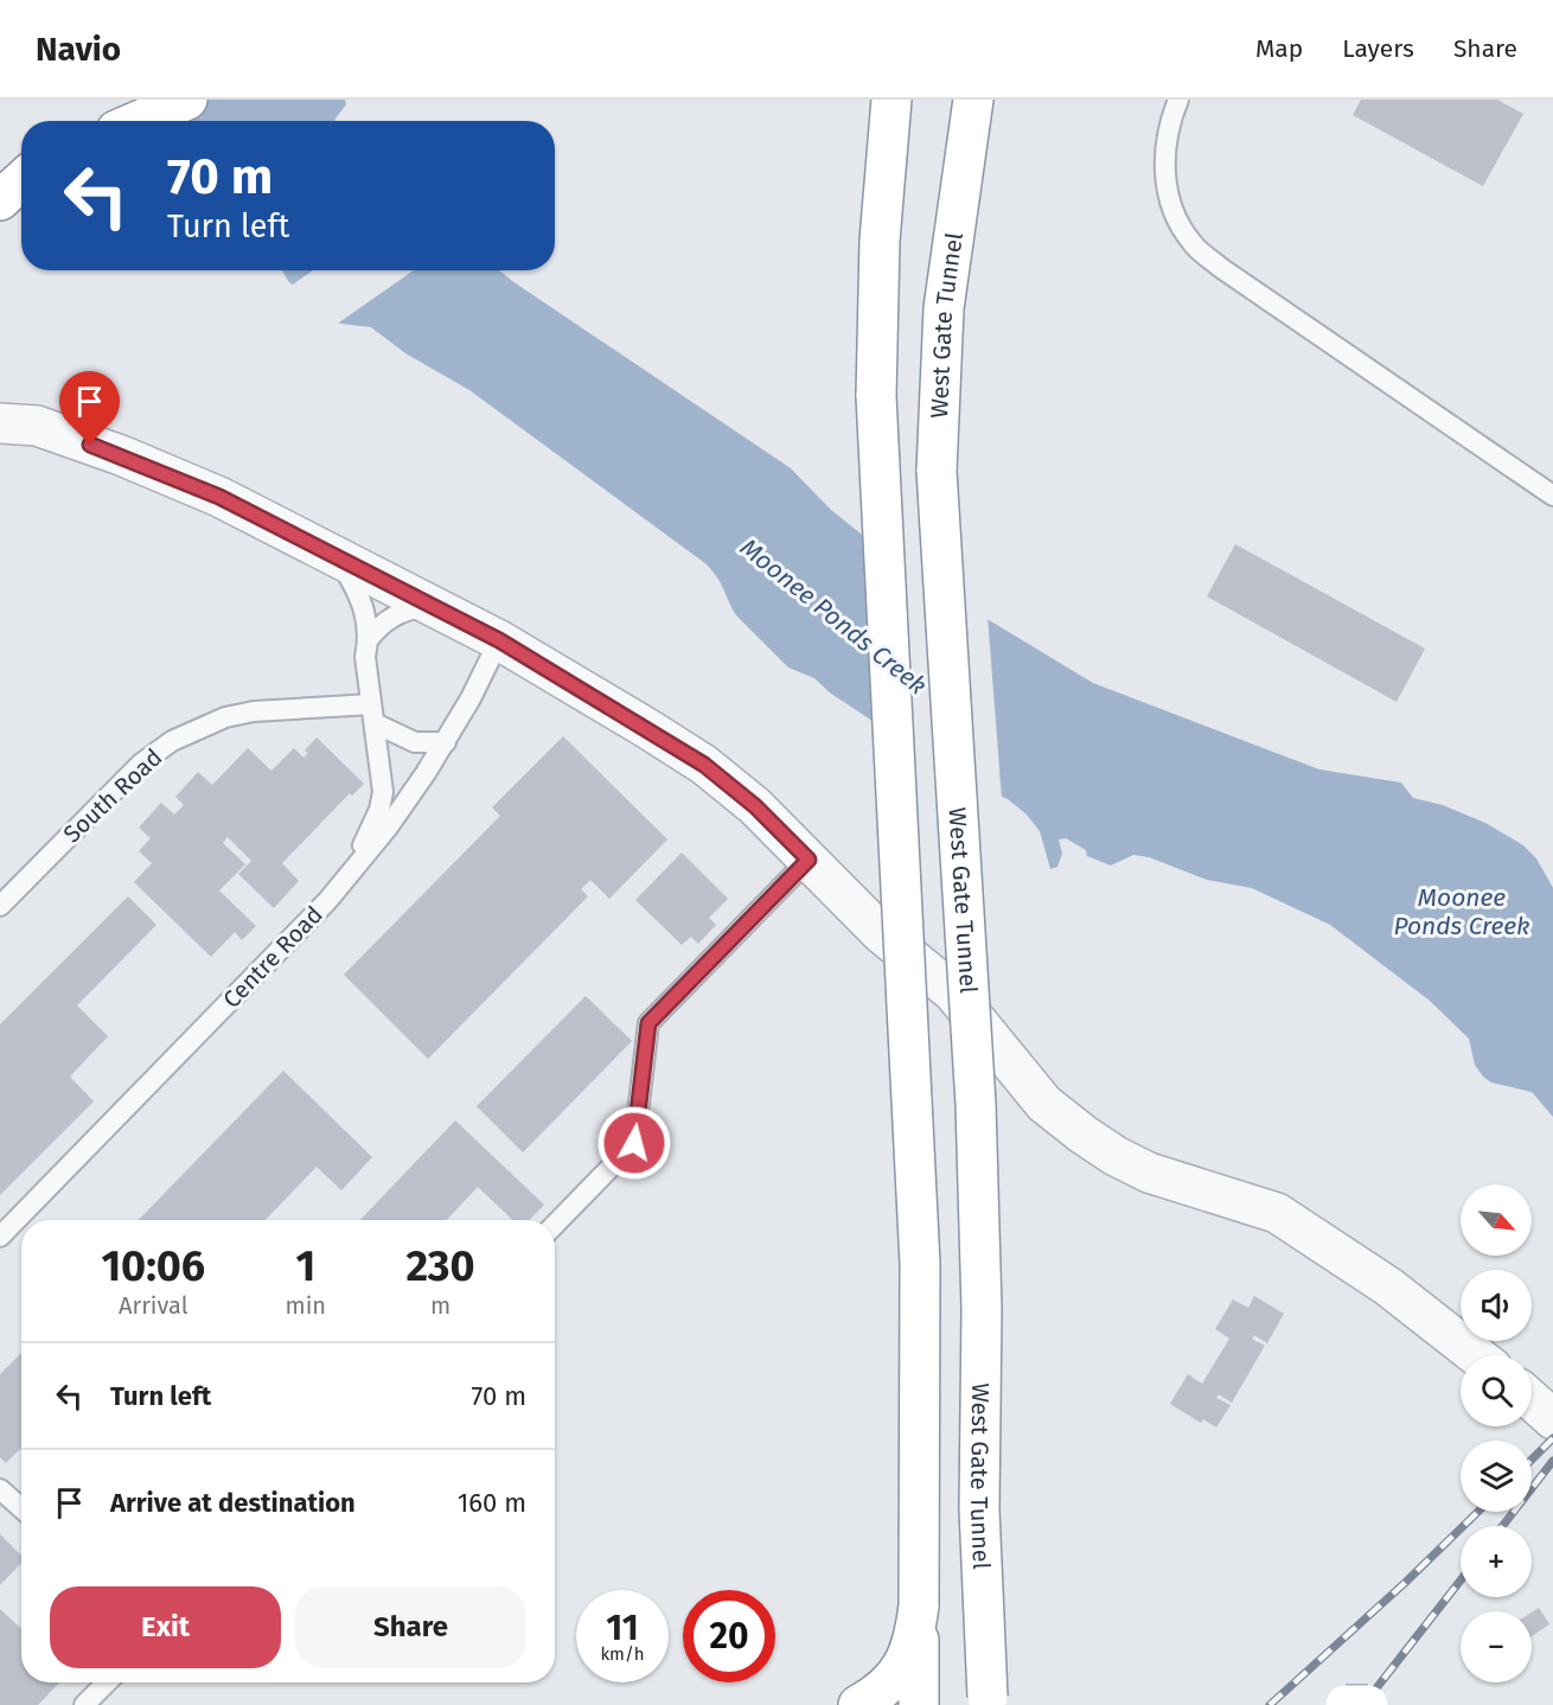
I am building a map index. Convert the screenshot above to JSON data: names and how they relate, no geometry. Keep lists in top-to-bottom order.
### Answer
{
  "streets": {
    "main road": ["West Gate Tunnel"],
    "lane": ["South Road", "Centre Road"]
  },
  "crossings": [
    ["South Road", "Centre Road"]
  ],
  "water": ["Moonee Ponds Creek"],
  "north": "bottom right",
  "page": {
    "header": "Navio",
    "nav": ["Map", "Layers", "Share"],
    "turn": ["70 m", "Turn left"],
    "map_buttons": ["+", "−"],
    "eta": [
      "10:06",
      "Arrival",
      "1",
      "min",
      "230",
      "m"
    ],
    "list": [
      {
        "name": "Turn left",
        "value": "70 m"
      },
      {
        "name": "Arrive at destination",
        "value": "160 m"
      }
    ],
    "buttons": ["Exit", "Share"],
    "speed": "11 km/h",
    "limit": "20"
  }
}
